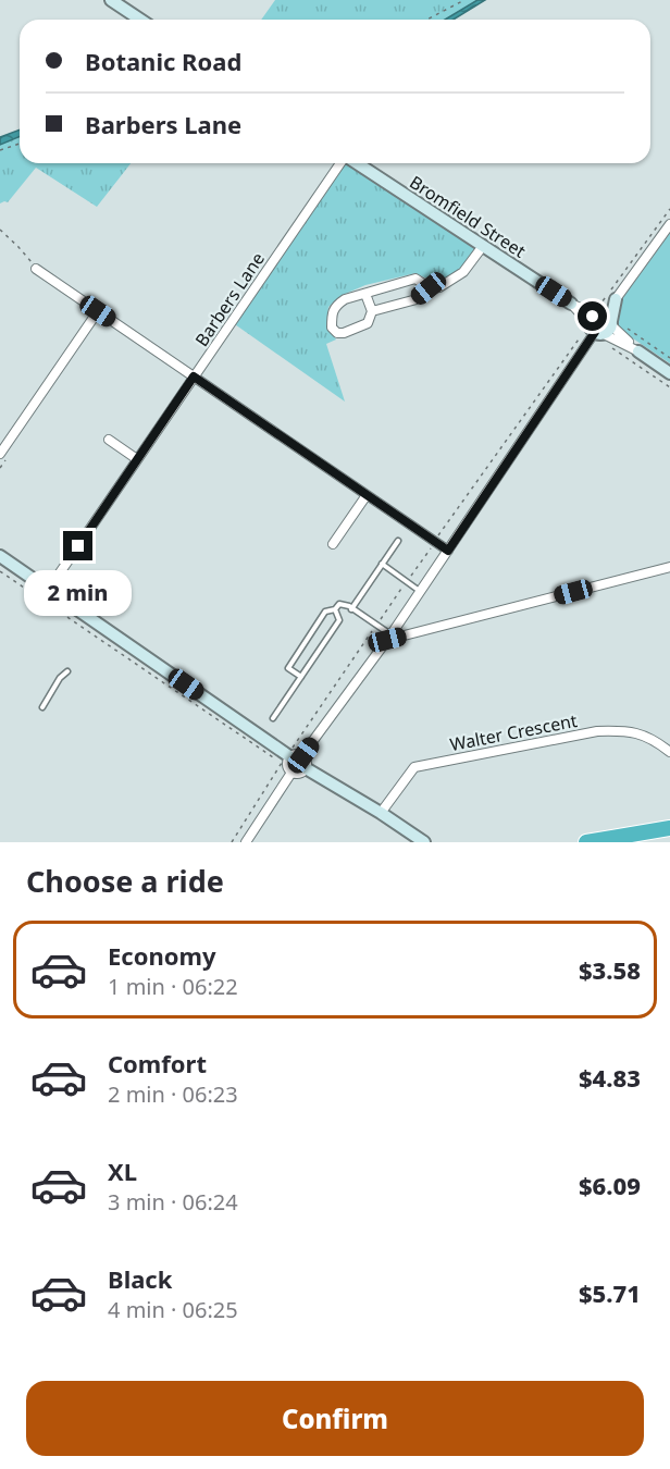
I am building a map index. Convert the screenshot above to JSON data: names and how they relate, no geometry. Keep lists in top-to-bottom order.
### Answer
{
  "streets": {
    "street": ["Bromfield Street", "Barbers Lane", "Walter Crescent"]
  },
  "page": {
    "banner": ["Botanic Road", "Barbers Lane"],
    "bubble": "2 min",
    "heading": "Choose a ride",
    "list": [
      {
        "name": "Economy",
        "note": "1 min · 06:22",
        "value": "$3.58"
      },
      {
        "name": "Comfort",
        "note": "2 min · 06:23",
        "value": "$4.83"
      },
      {
        "name": "XL",
        "note": "3 min · 06:24",
        "value": "$6.09"
      },
      {
        "name": "Black",
        "note": "4 min · 06:25",
        "value": "$5.71"
      }
    ],
    "buttons": "Confirm"
  }
}
